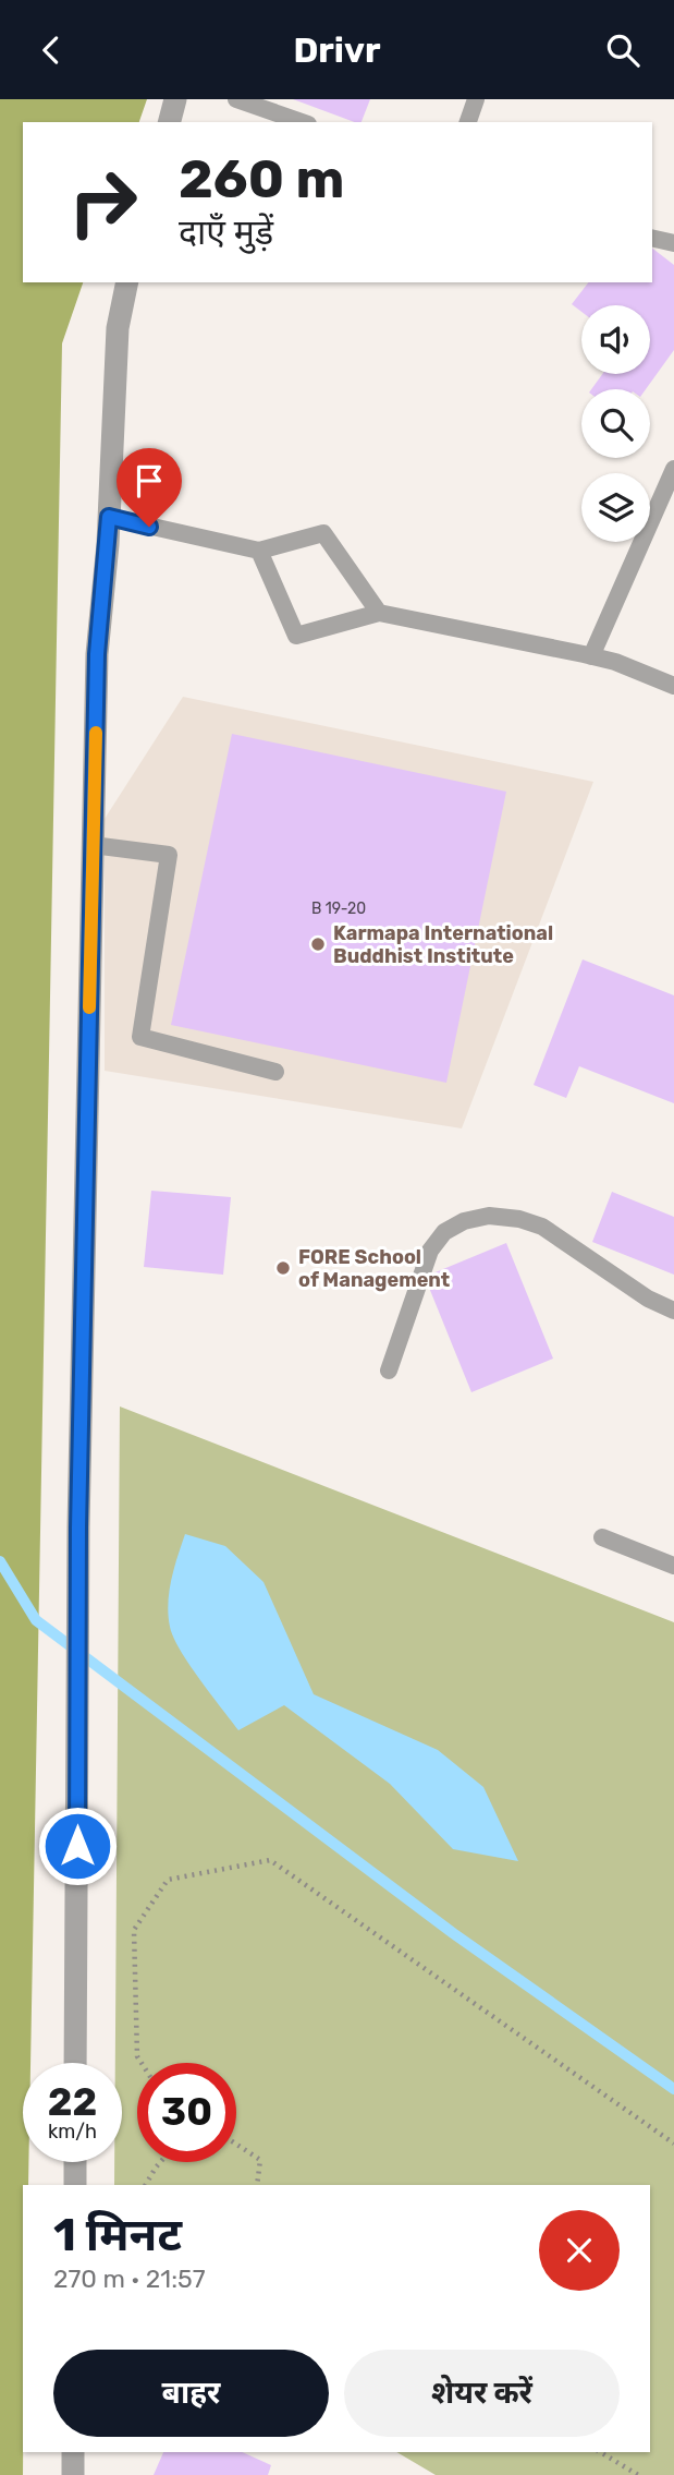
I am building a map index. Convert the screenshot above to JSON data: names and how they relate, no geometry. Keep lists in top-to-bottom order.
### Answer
{
  "places": ["Karmapa International Buddhist Institute", "FORE School of Management"],
  "house_numbers": ["B 19-20"],
  "page": {
    "header": "Drivr",
    "turn": ["260 m", "दाएँ मुड़ें"],
    "speed": "22 km/h",
    "limit": "30",
    "heading": ["1 मिनट", "270 m · 21:57"],
    "buttons": ["बाहर", "शेयर करें"]
  }
}
